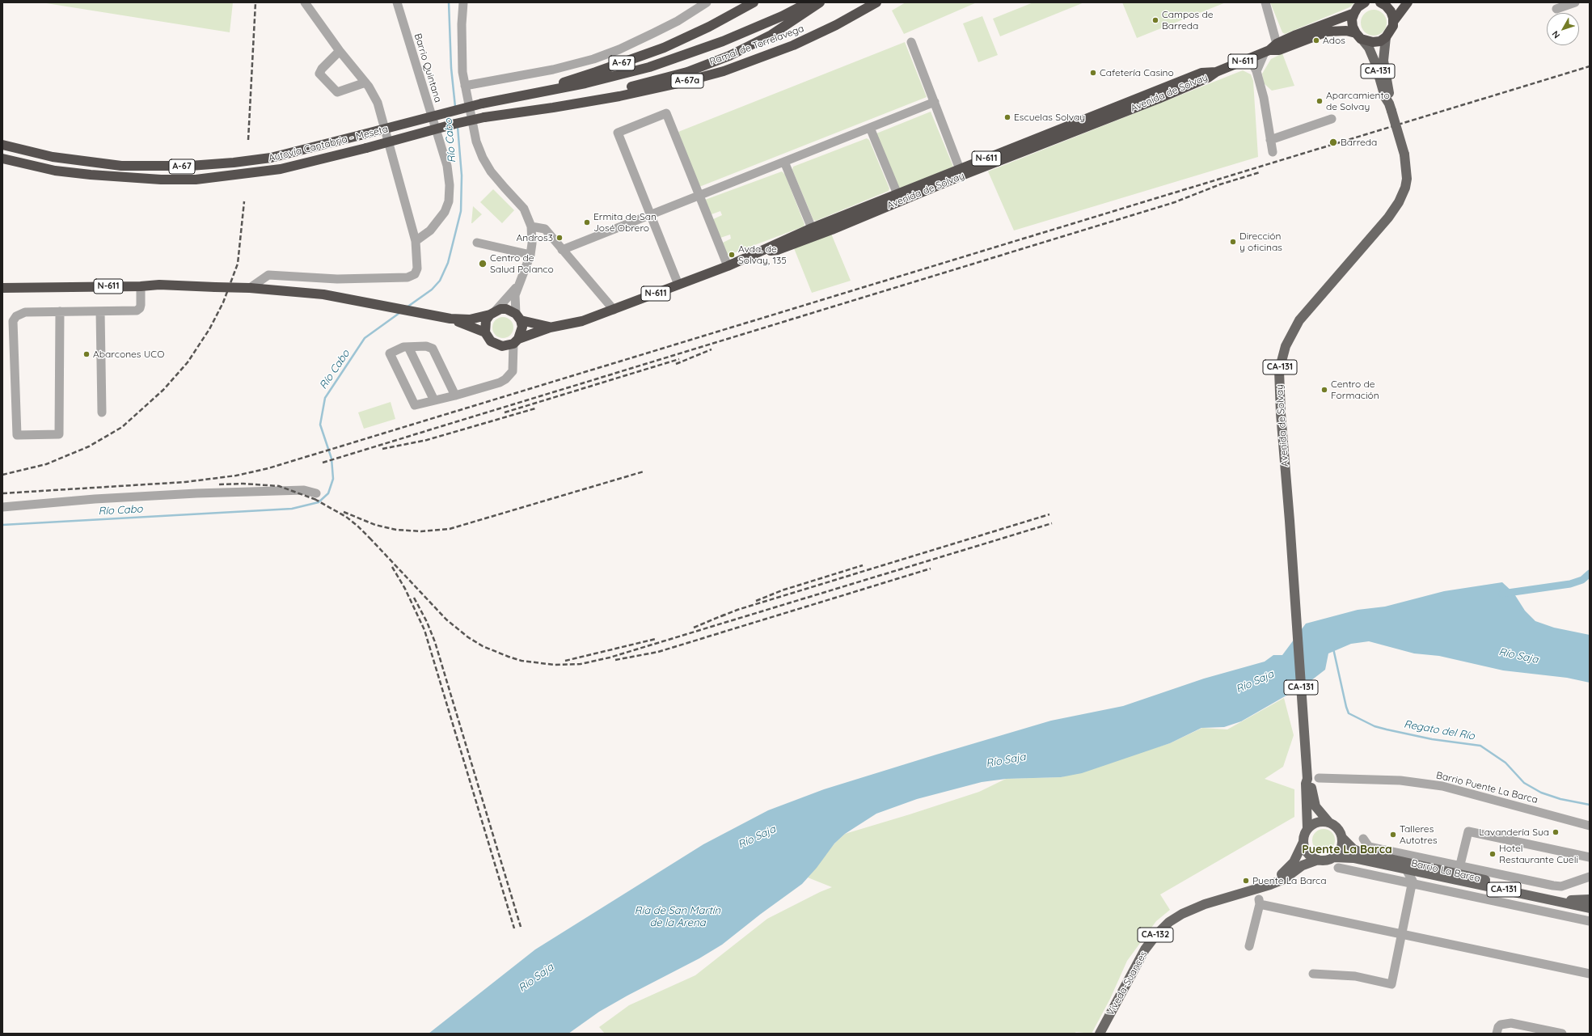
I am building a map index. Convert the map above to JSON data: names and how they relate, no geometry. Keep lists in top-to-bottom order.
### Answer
{
  "streets": {
    "highway": [
      "Ramal de Torrelavega",
      "N-611",
      "A-67",
      "A-67a",
      "Avenida de Solvay",
      "Autovía Cantabria - Meseta"
    ],
    "main road": [
      "CA-131",
      "Barrio La Barca",
      "CA-132",
      "Viveda-Suances"
    ],
    "street": ["Barrio Quintana", "Barrio Puente La Barca"]
  },
  "crossings": [
    ["Ramal de Torrelavega", "A-67"],
    ["Ramal de Torrelavega", "Autovía Cantabria - Meseta"],
    ["N-611", "CA-131"],
    ["N-611", "Avenida de Solvay"],
    ["A-67", "Autovía Cantabria - Meseta"],
    ["CA-131", "Avenida de Solvay"],
    ["CA-131", "Barrio La Barca"],
    ["CA-131", "Viveda-Suances"],
    ["Barrio La Barca", "Viveda-Suances"]
  ],
  "districts": ["Puente La Barca"],
  "water": [
    "Río Cabo",
    "Río Saja",
    "Regato del Río",
    "Ría de San Martín de la Arena"
  ],
  "places": [
    "Campos de Barreda",
    "Ados",
    "Cafetería Casino",
    "Aparcamiento de Solvay",
    "Escuelas Solvay",
    "Barreda",
    "Ermita de San José Obrero",
    "Andros3",
    "Dirección y oficinas",
    "Avda. de Solvay, 135",
    "Centro de Salud Polanco",
    "Abarcones UCO",
    "Centro de Formación",
    "Lavandería Sua",
    "Talleres Autotres",
    "Hotel Restaurante Cueli",
    "Puente La Barca"
  ],
  "north": "bottom left"
}
